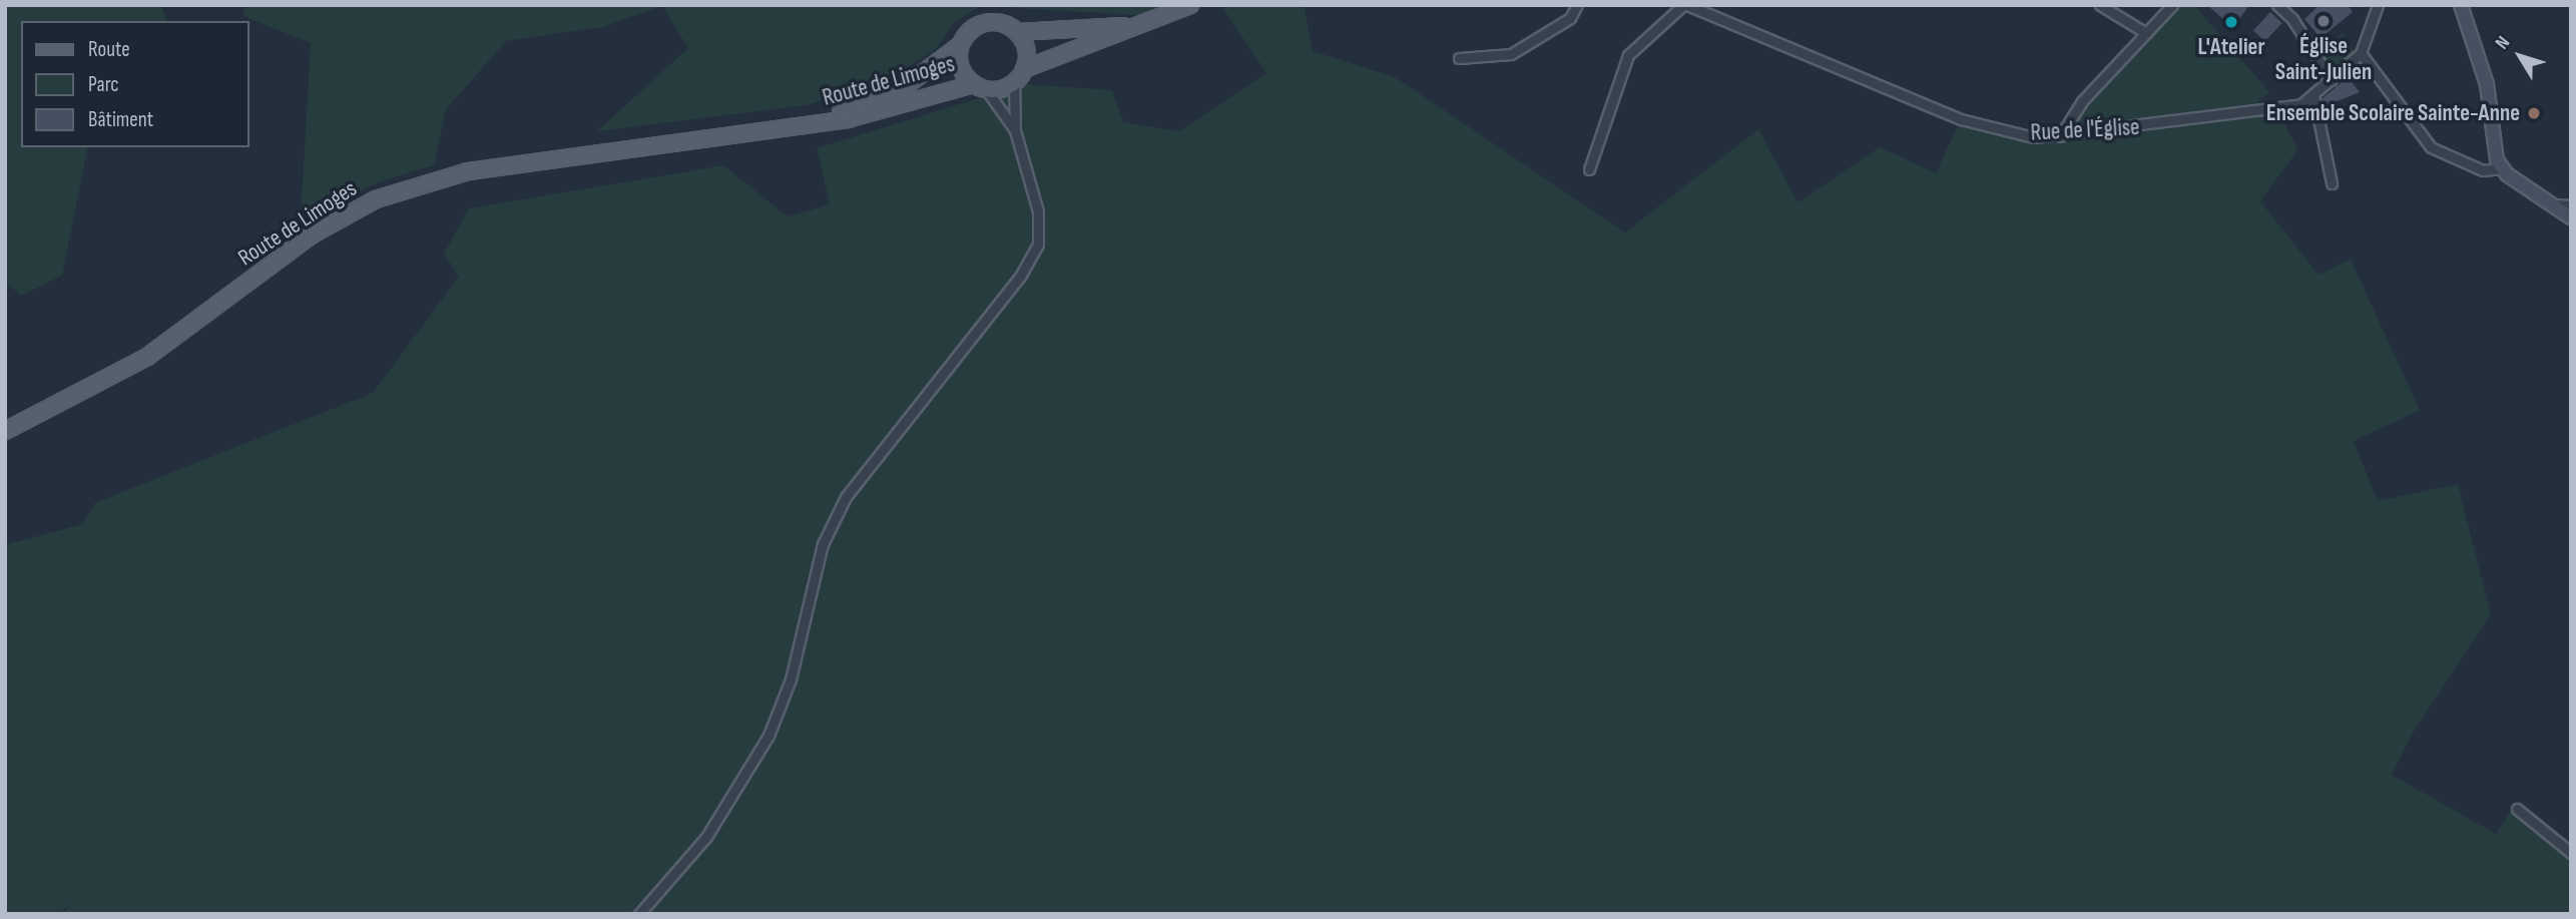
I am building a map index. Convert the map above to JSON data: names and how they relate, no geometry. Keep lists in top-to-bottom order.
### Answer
{
  "streets": {
    "main road": ["Route de Limoges"],
    "street": ["Rue de l'Église"]
  },
  "places": ["Église Saint-Julien", "L'Atelier", "Ensemble Scolaire Sainte-Anne"],
  "legend": ["Route", "Parc", "Bâtiment"],
  "north": "top left"
}
